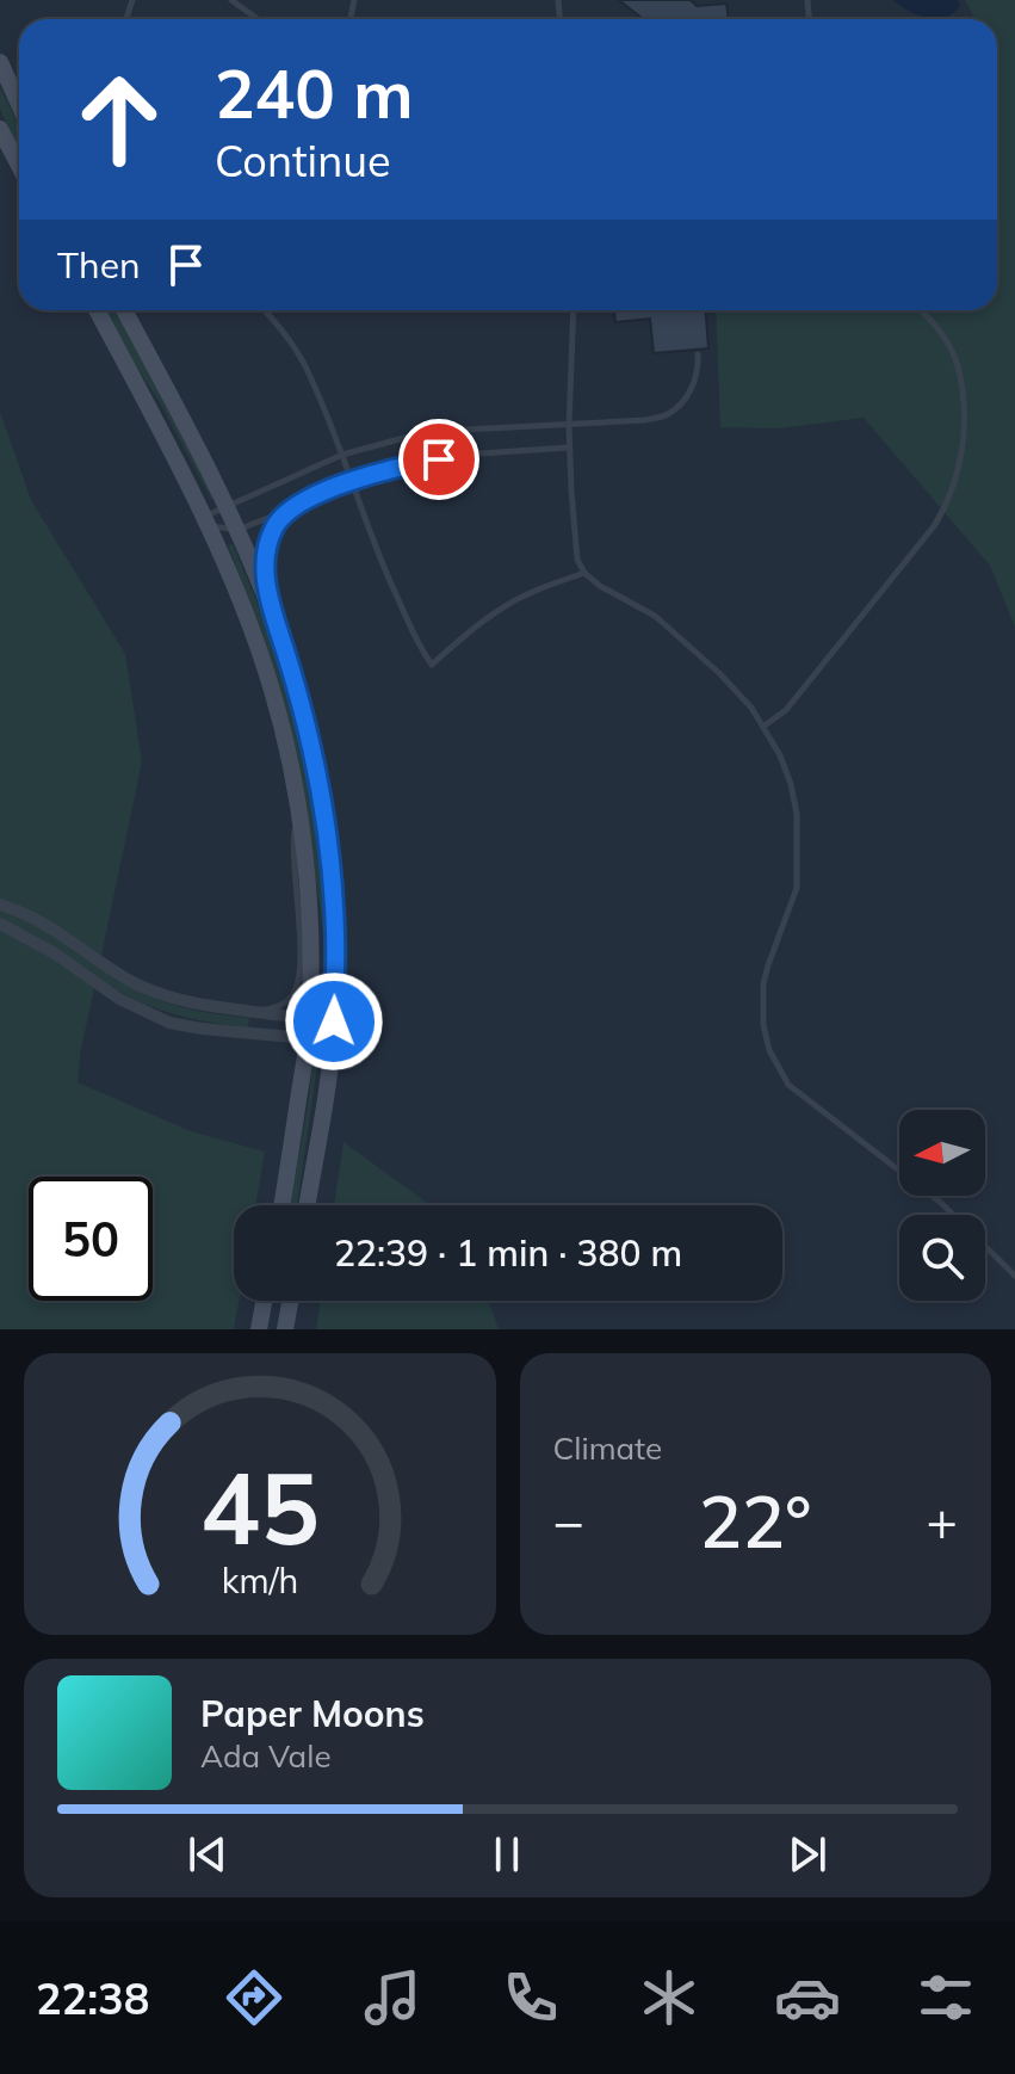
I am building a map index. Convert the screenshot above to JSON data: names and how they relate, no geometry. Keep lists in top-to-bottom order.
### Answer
{
  "north": "left",
  "page": {
    "turn": ["240 m", "Continue"],
    "then": "Then",
    "limit": "50",
    "trip": "22:39 · 1 min · 380 m",
    "tile": "Climate",
    "heat": ["−", "22°", "+"],
    "song": ["Paper Moons", "Ada Vale"],
    "tabs": "22:38",
    "gauge": ["45", "km/h"]
  }
}
